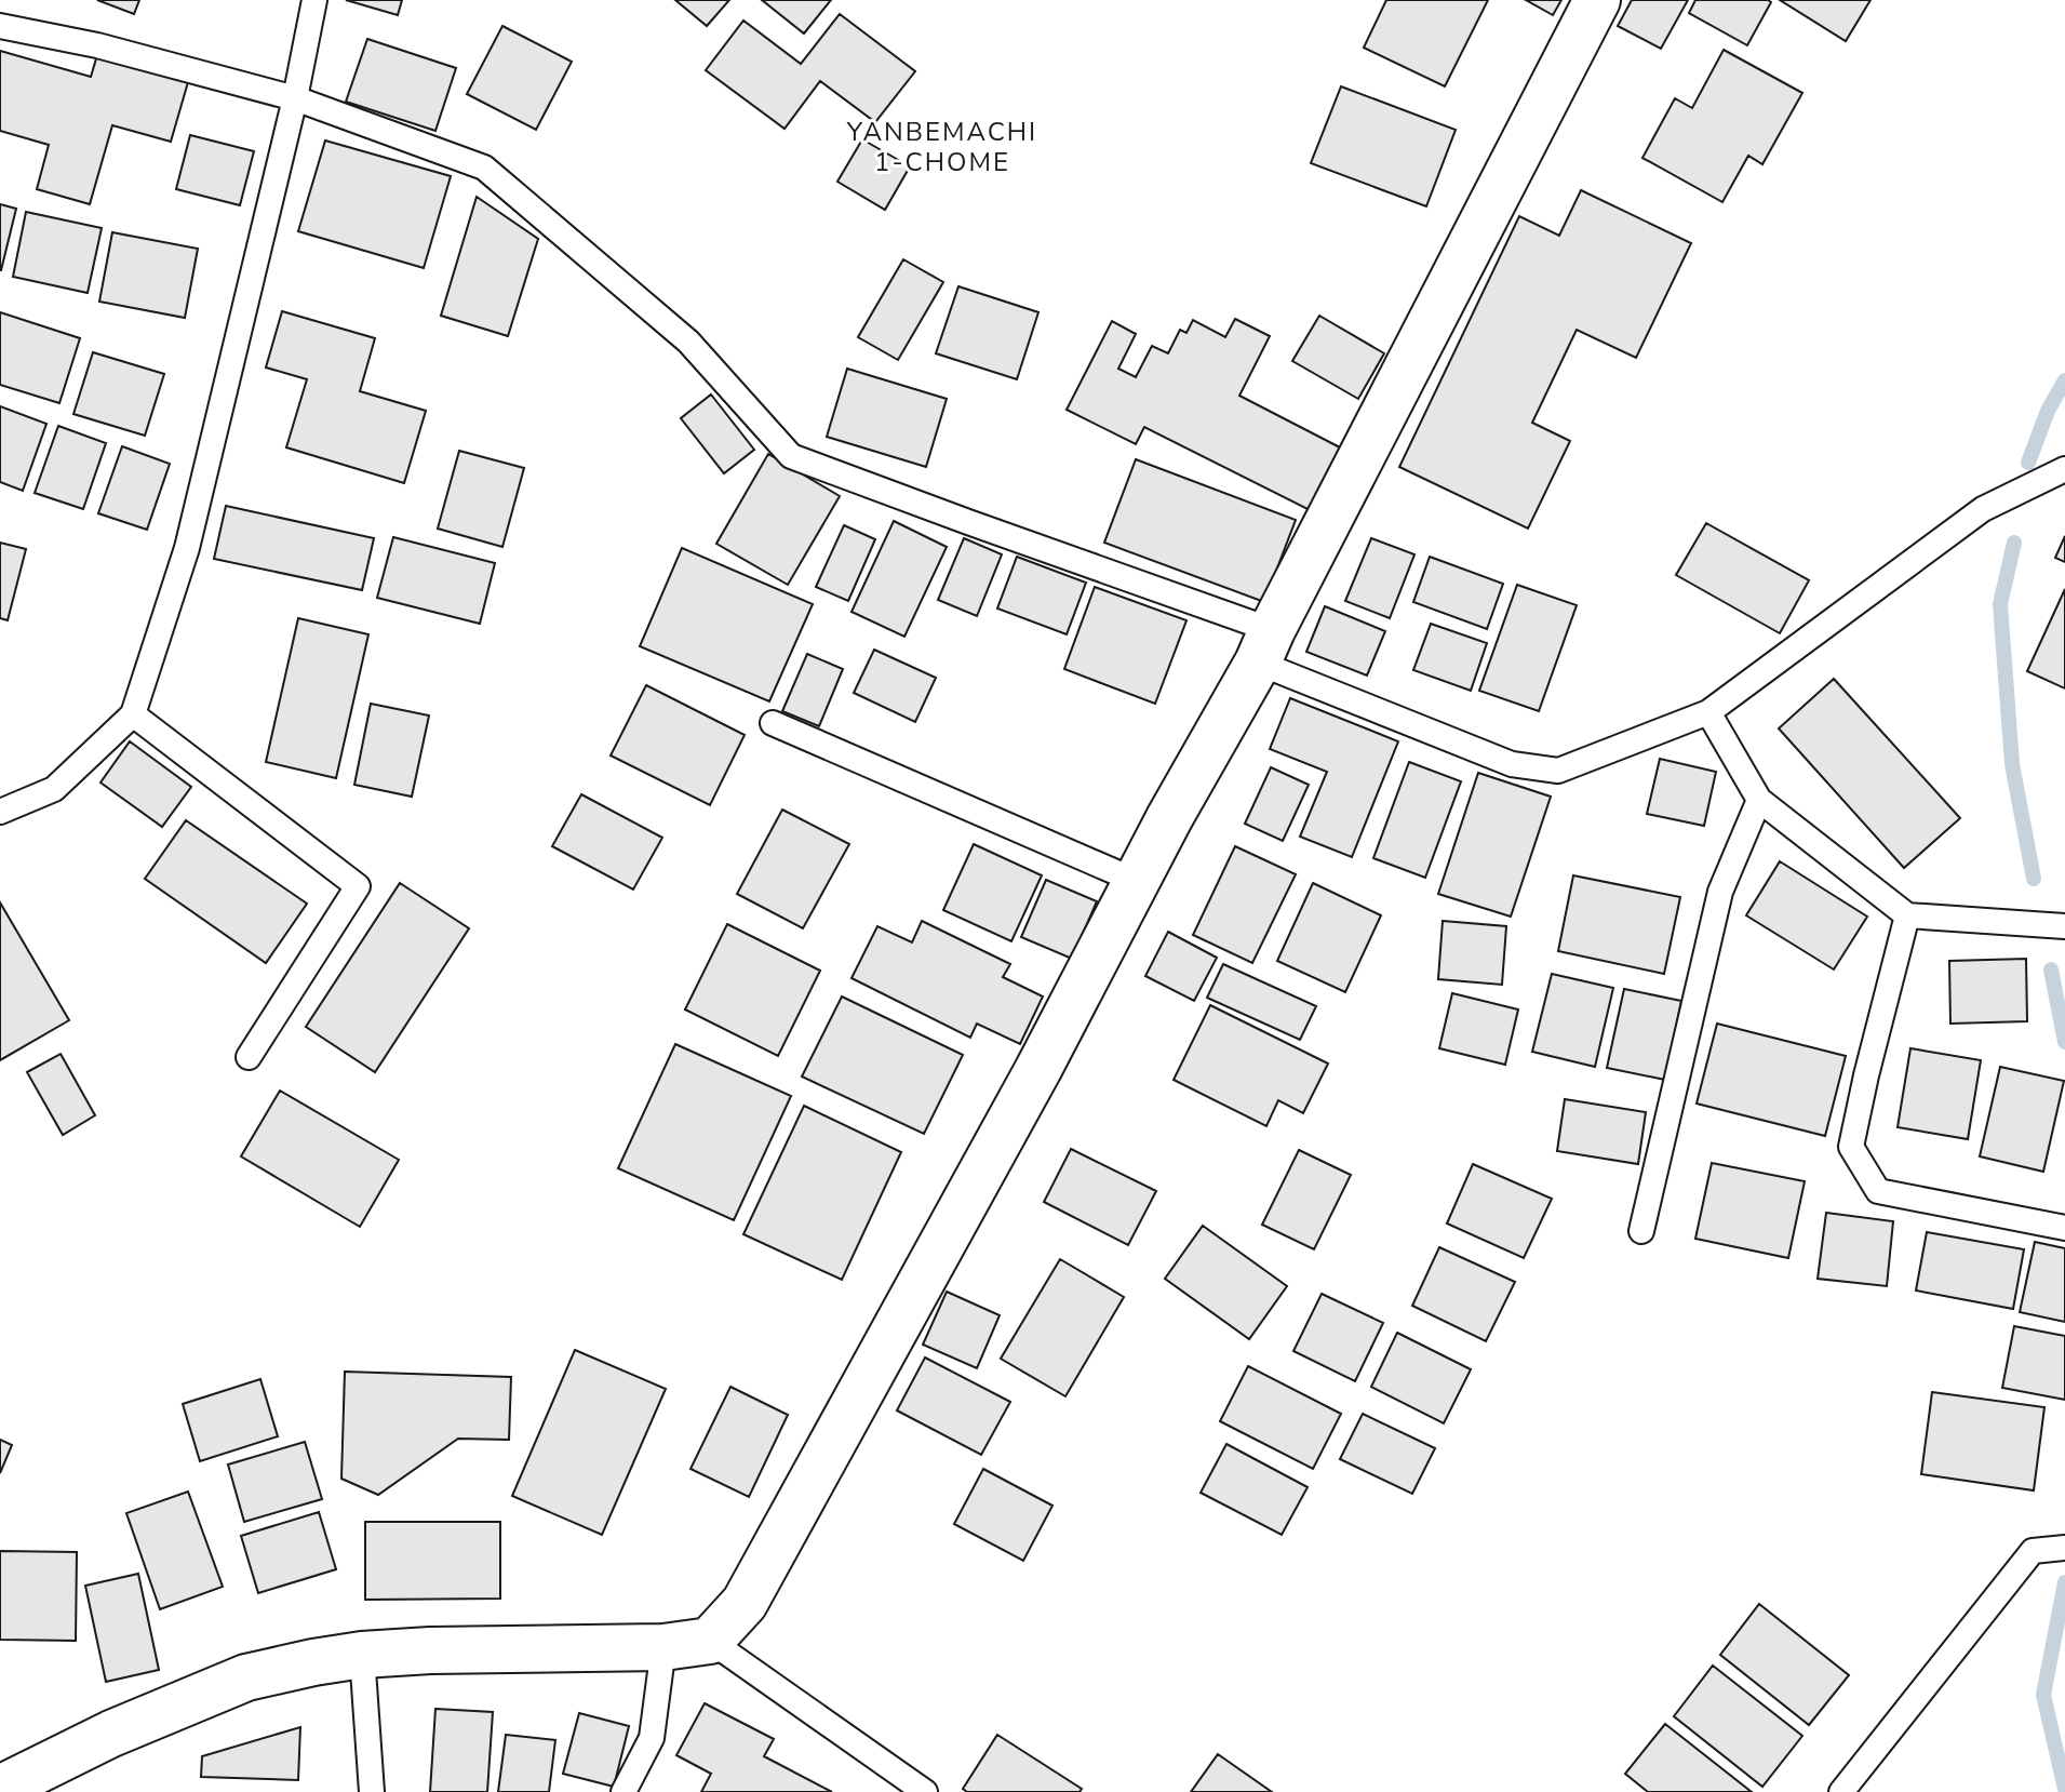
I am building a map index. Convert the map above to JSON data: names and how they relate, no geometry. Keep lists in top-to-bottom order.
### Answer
{
  "districts": ["YANBEMACHI 1-CHOME"]
}
